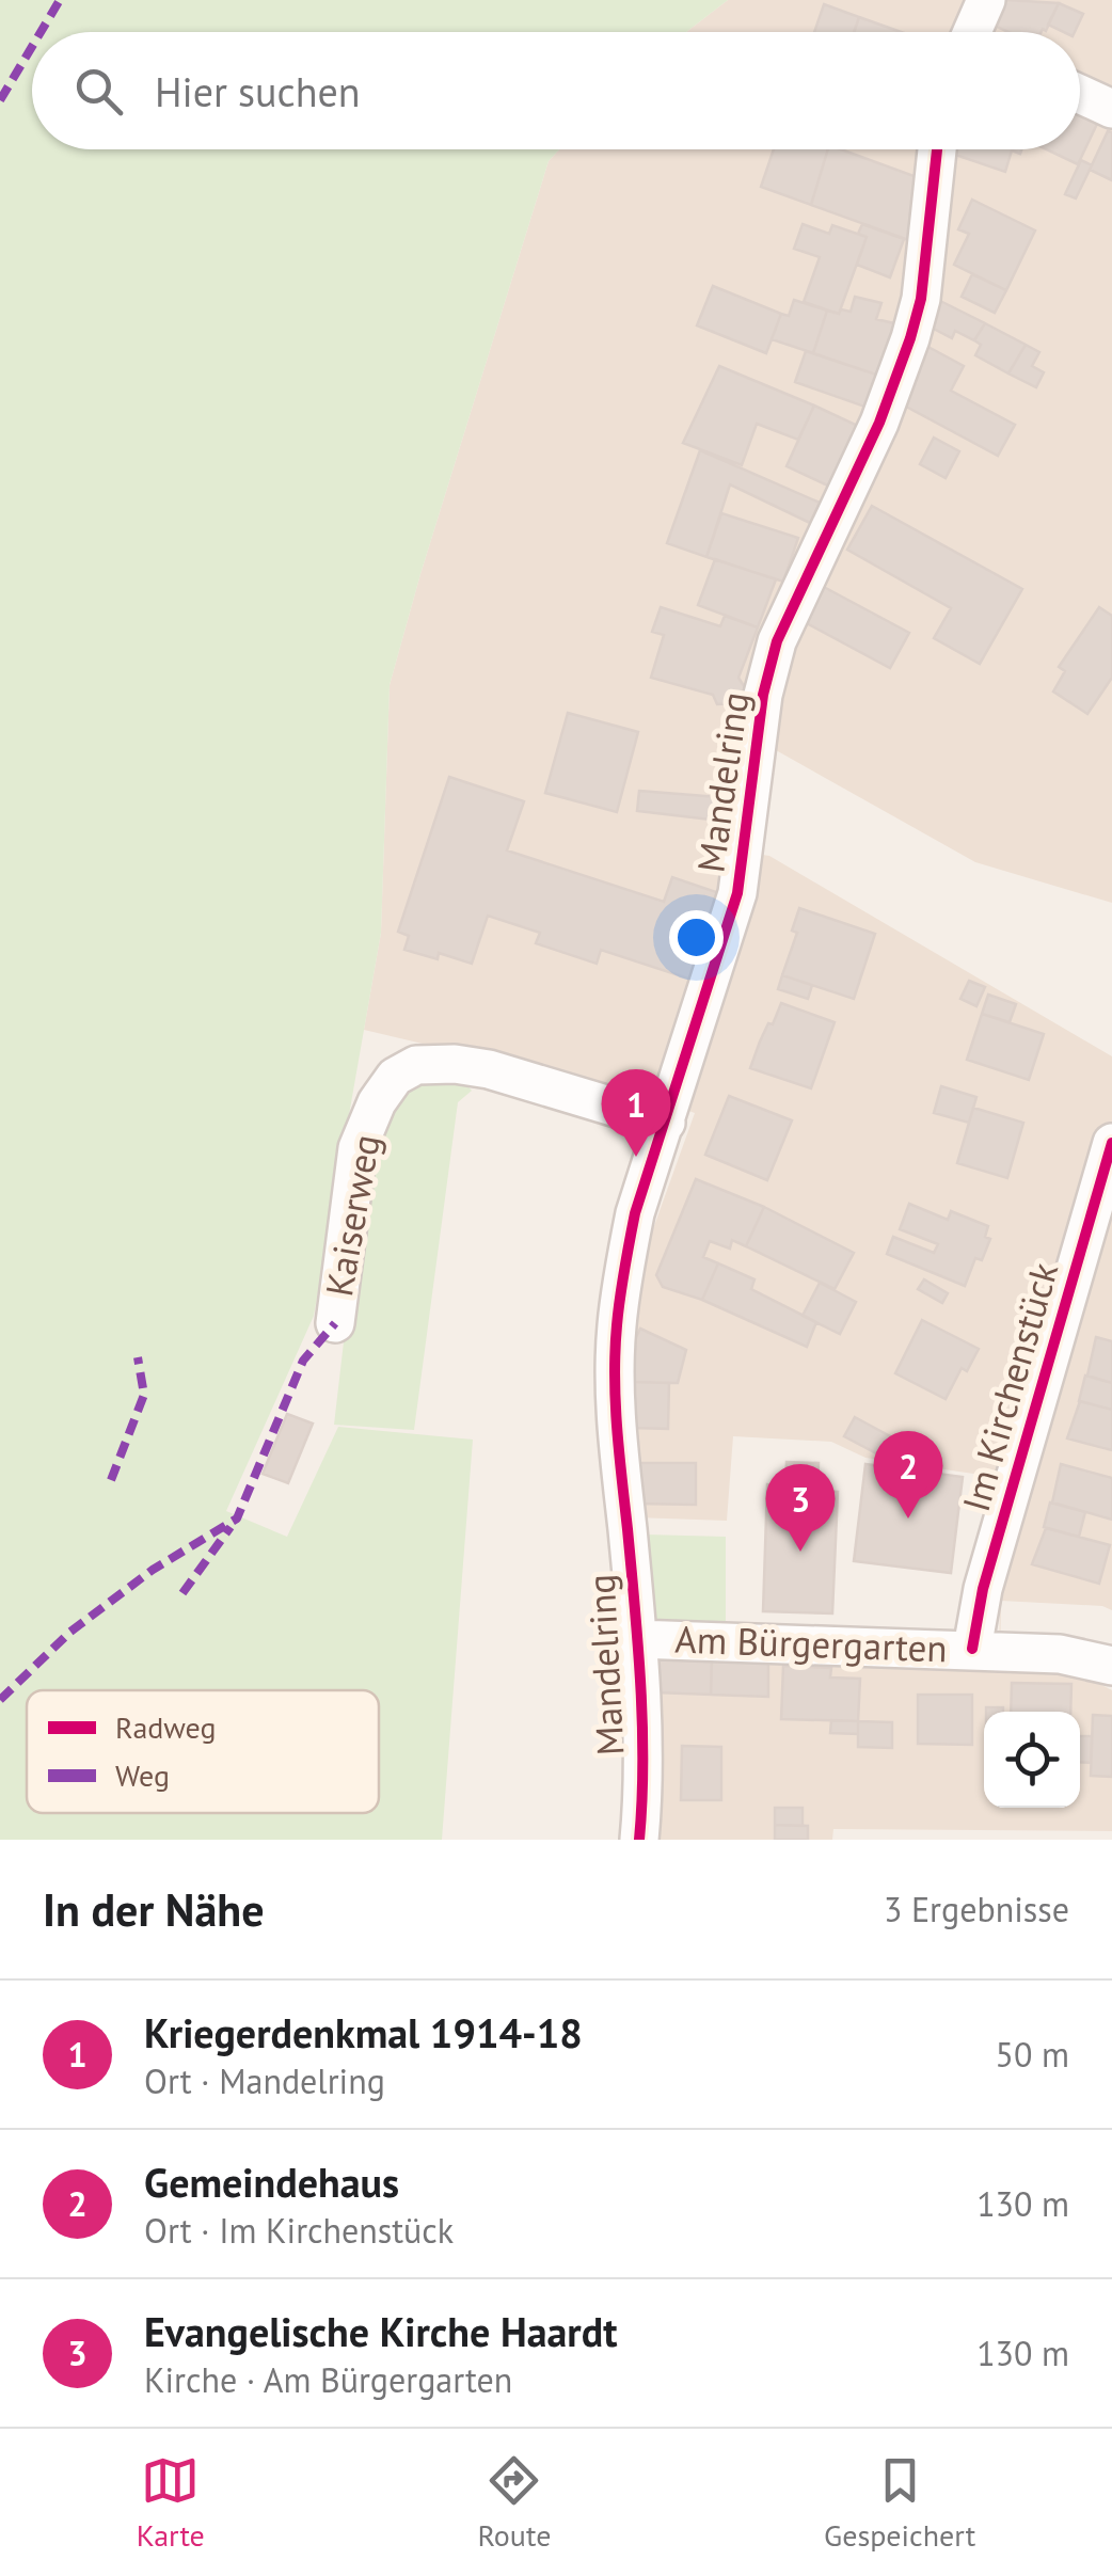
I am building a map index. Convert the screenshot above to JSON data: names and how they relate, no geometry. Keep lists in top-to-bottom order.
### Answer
{
  "streets": {
    "street": [
      "Mandelring",
      "Kaiserweg",
      "Im Kirchenstück",
      "Am Bürgergarten"
    ]
  },
  "crossings": [
    ["Mandelring", "Kaiserweg"],
    ["Mandelring", "Am Bürgergarten"],
    ["Im Kirchenstück", "Am Bürgergarten"]
  ],
  "legend": ["Radweg", "Weg"],
  "page": {
    "search": "Hier suchen",
    "pins": ["1", "2", "3"],
    "heading": ["In der Nähe", "3 Ergebnisse"],
    "list": [
      {
        "mark": "1",
        "name": "Kriegerdenkmal 1914-18",
        "note": "Ort · Mandelring",
        "value": "50 m"
      },
      {
        "mark": "2",
        "name": "Gemeindehaus",
        "note": "Ort · Im Kirchenstück",
        "value": "130 m"
      },
      {
        "mark": "3",
        "name": "Evangelische Kirche Haardt",
        "note": "Kirche · Am Bürgergarten",
        "value": "130 m"
      }
    ],
    "nav": ["Karte", "Route", "Gespeichert"]
  }
}
